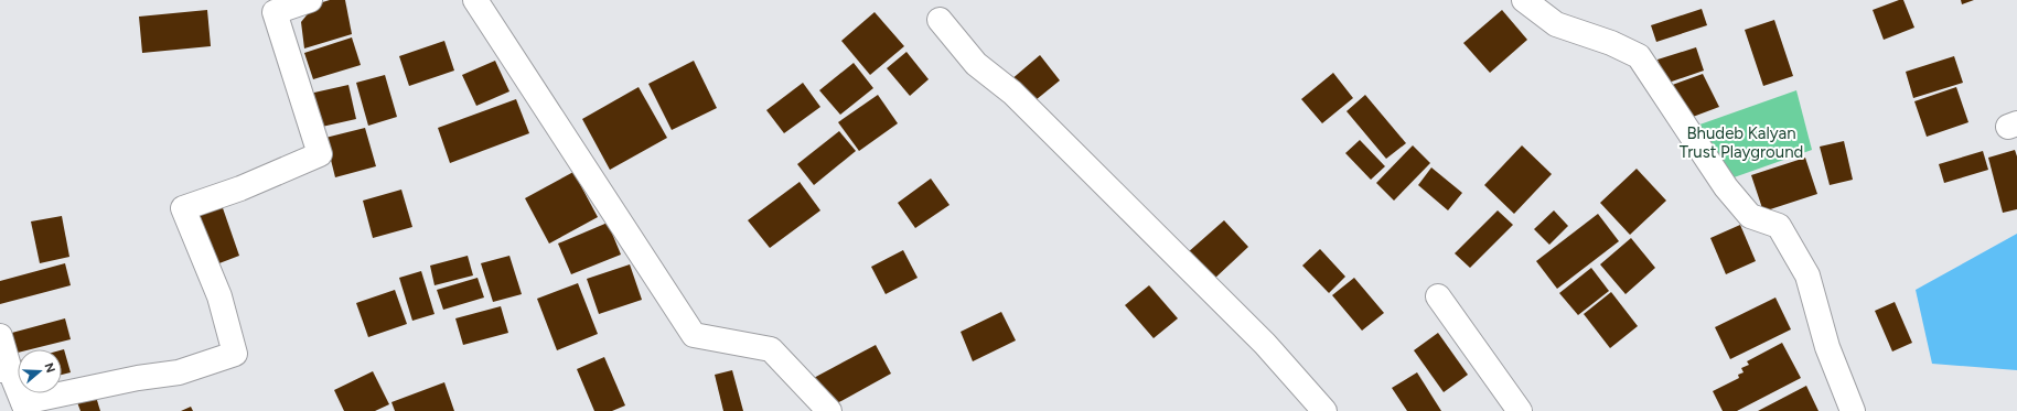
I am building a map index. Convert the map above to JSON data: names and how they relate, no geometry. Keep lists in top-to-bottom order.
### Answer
{
  "parks": ["Bhudeb Kalyan Trust Playground"],
  "north": "right"
}
